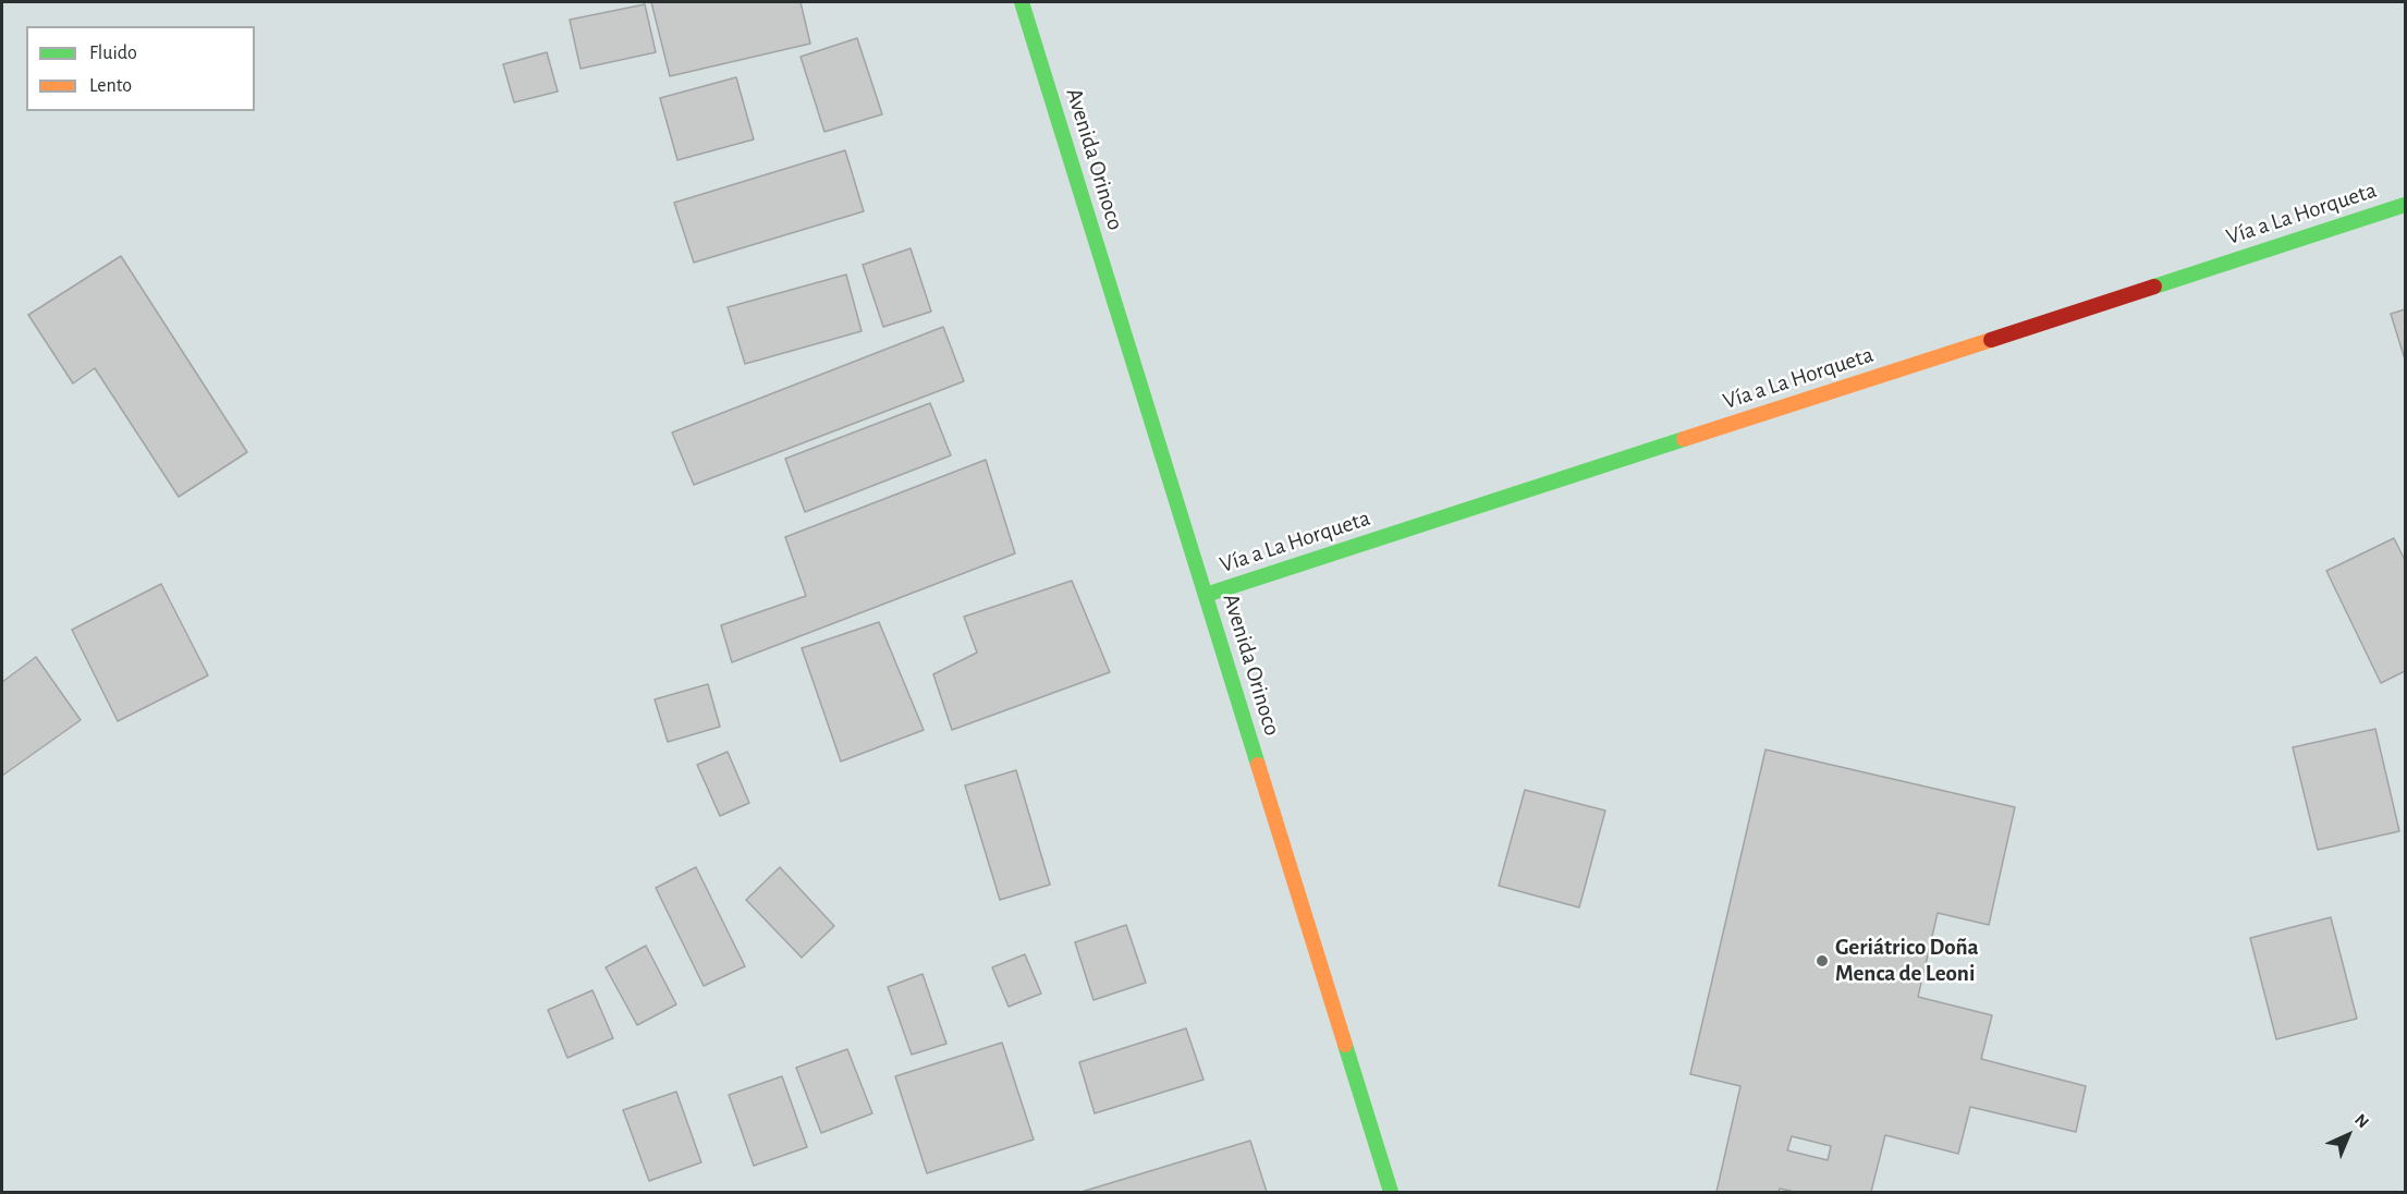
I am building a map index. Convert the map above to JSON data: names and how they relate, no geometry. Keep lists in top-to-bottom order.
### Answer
{
  "streets": {
    "main road": ["Avenida Orinoco", "Vía a La Horqueta"]
  },
  "crossings": [
    ["Avenida Orinoco", "Vía a La Horqueta"]
  ],
  "places": ["Geriátrico Doña Menca de Leoni"],
  "legend": ["Fluido", "Lento"],
  "north": "top right"
}
